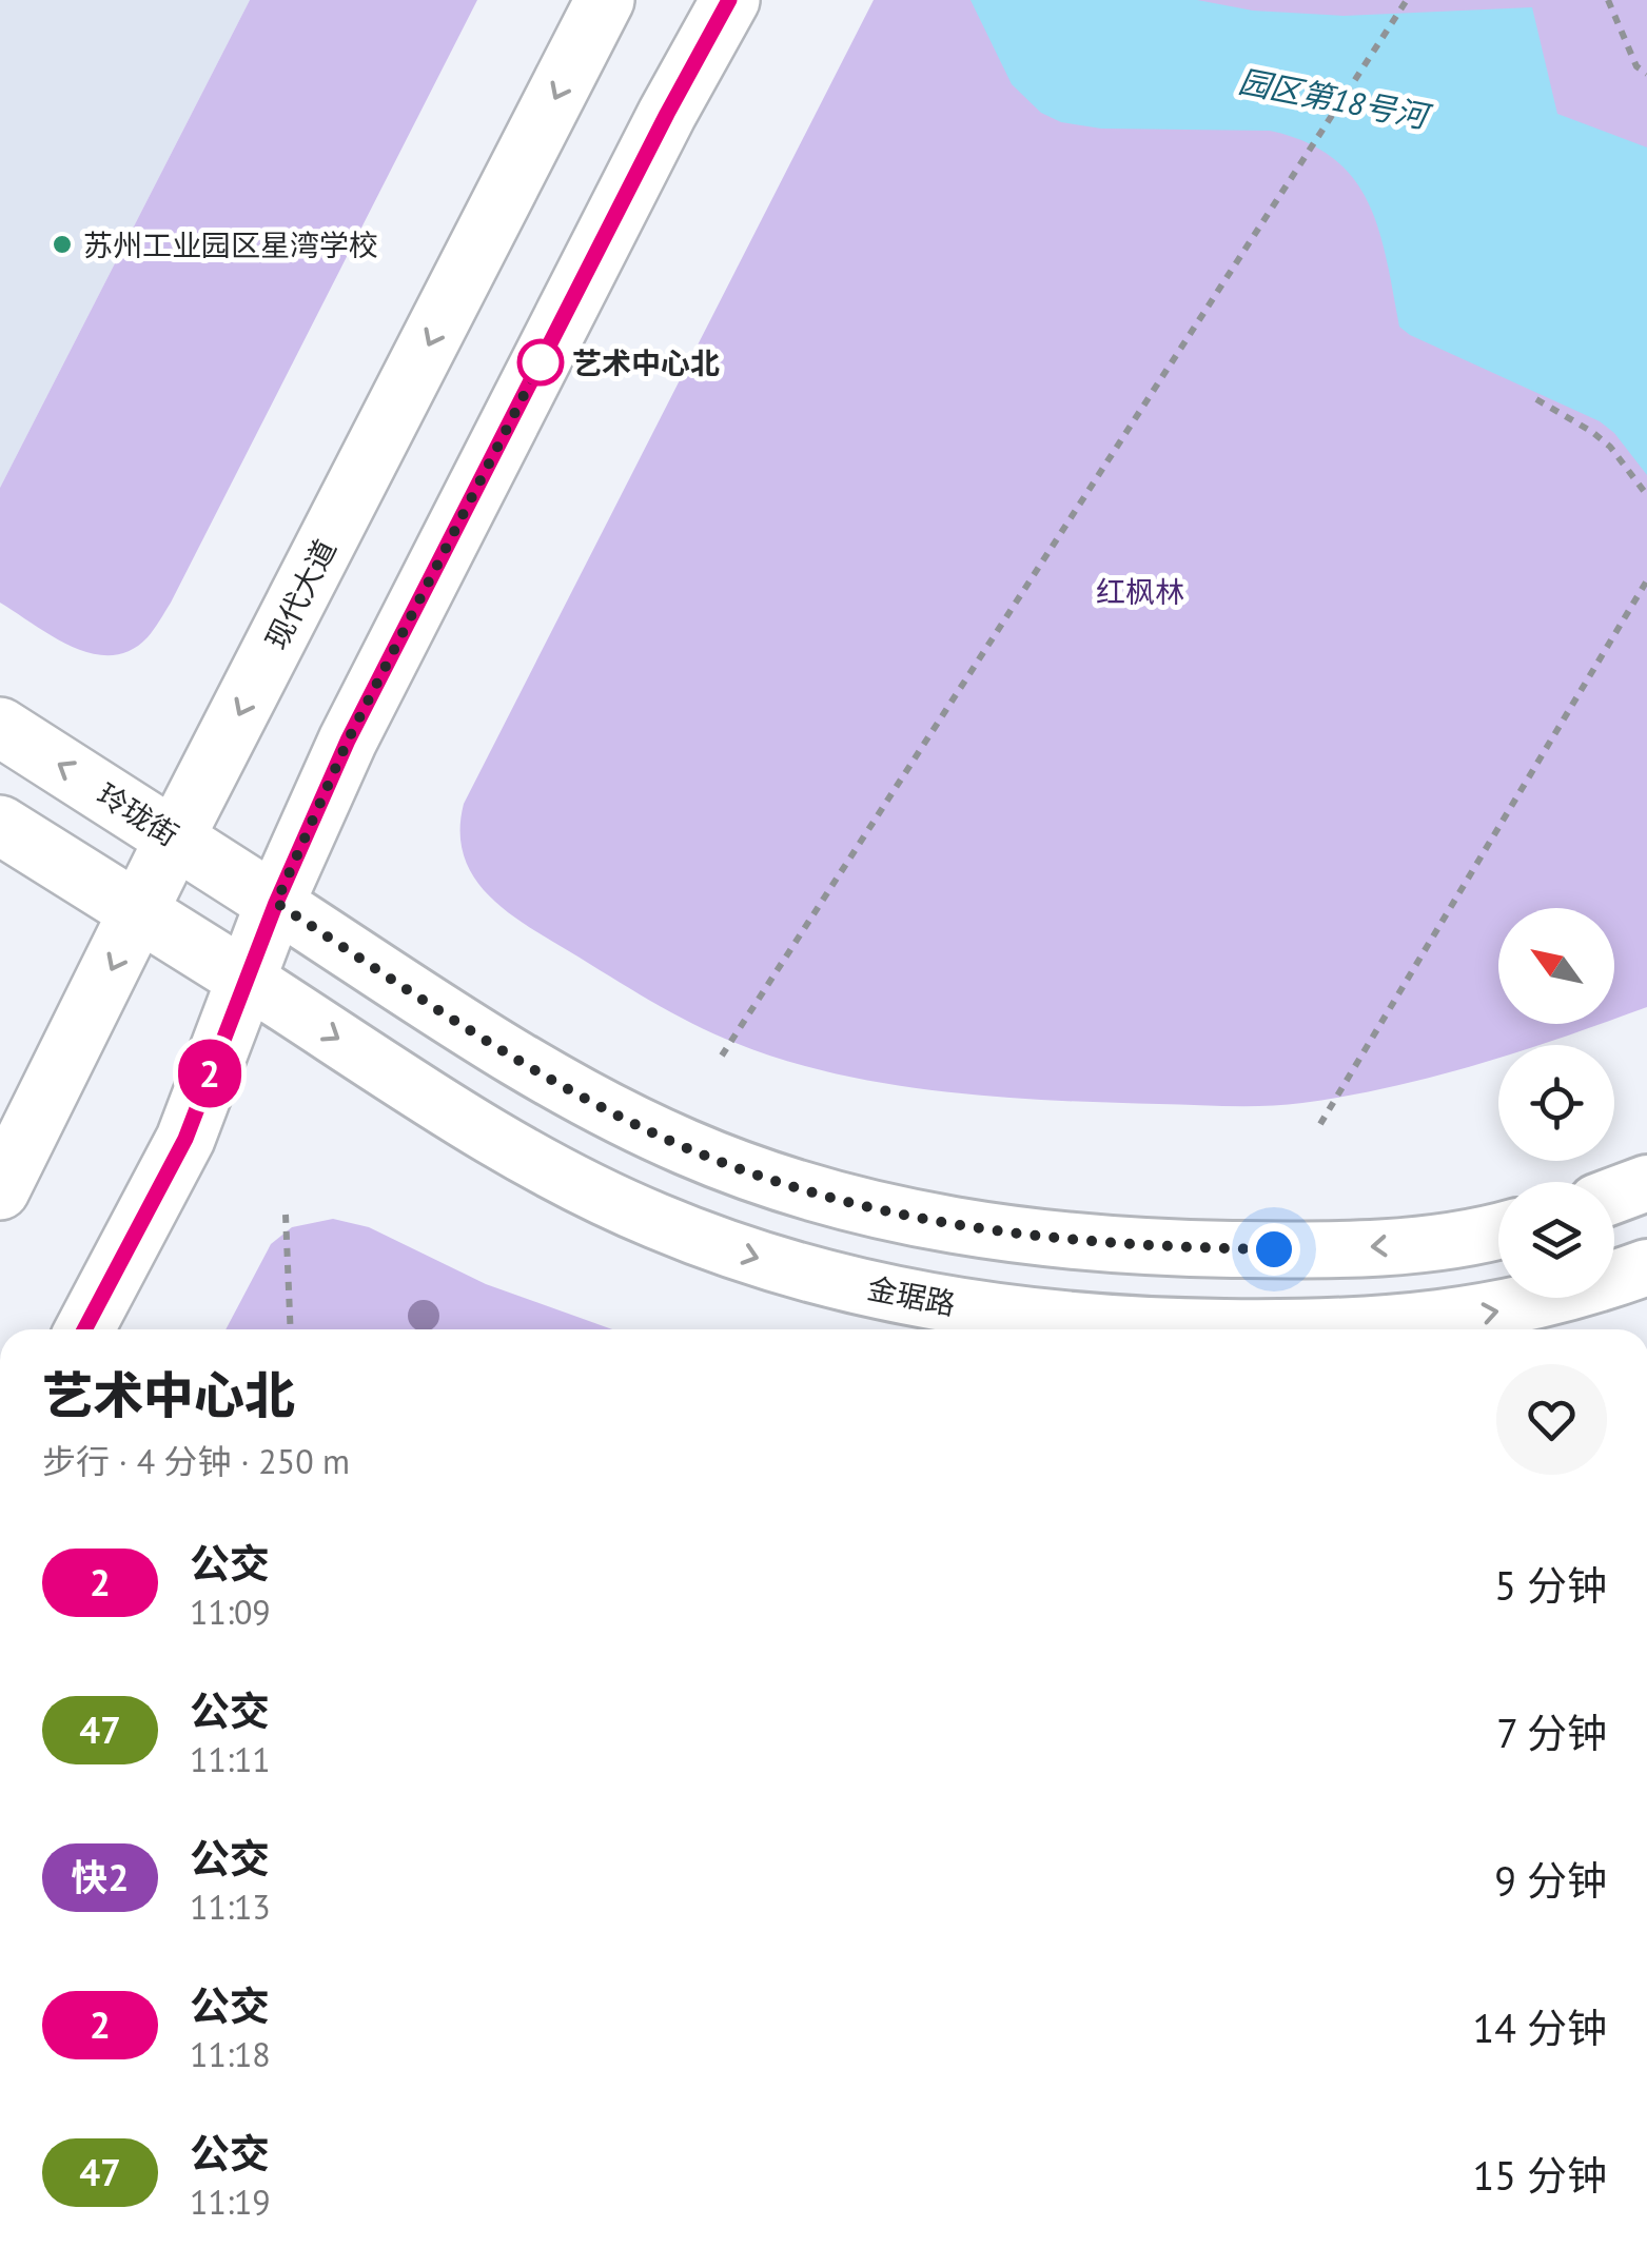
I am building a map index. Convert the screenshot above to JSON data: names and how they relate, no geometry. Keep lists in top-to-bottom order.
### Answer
{
  "streets": {
    "main road": ["现代大道", "玲珑街", "金琚路"]
  },
  "crossings": [
    ["现代大道", "玲珑街"]
  ],
  "water": ["园区第18号河"],
  "parks": ["红枫林"],
  "places": ["苏州工业园区星湾学校", "艺术中心北"],
  "lines": ["bus line 2"],
  "north": "top left",
  "page": {
    "on_map": "2",
    "heading": ["艺术中心北", "步行 · 4 分钟 · 250 m"],
    "list": [
      {
        "mark": "2",
        "name": "公交",
        "note": "11:09",
        "value": "5 分钟"
      },
      {
        "mark": "47",
        "name": "公交",
        "note": "11:11",
        "value": "7 分钟"
      },
      {
        "mark": "快2",
        "name": "公交",
        "note": "11:13",
        "value": "9 分钟"
      },
      {
        "mark": "2",
        "name": "公交",
        "note": "11:18",
        "value": "14 分钟"
      },
      {
        "mark": "47",
        "name": "公交",
        "note": "11:19",
        "value": "15 分钟"
      }
    ]
  }
}
